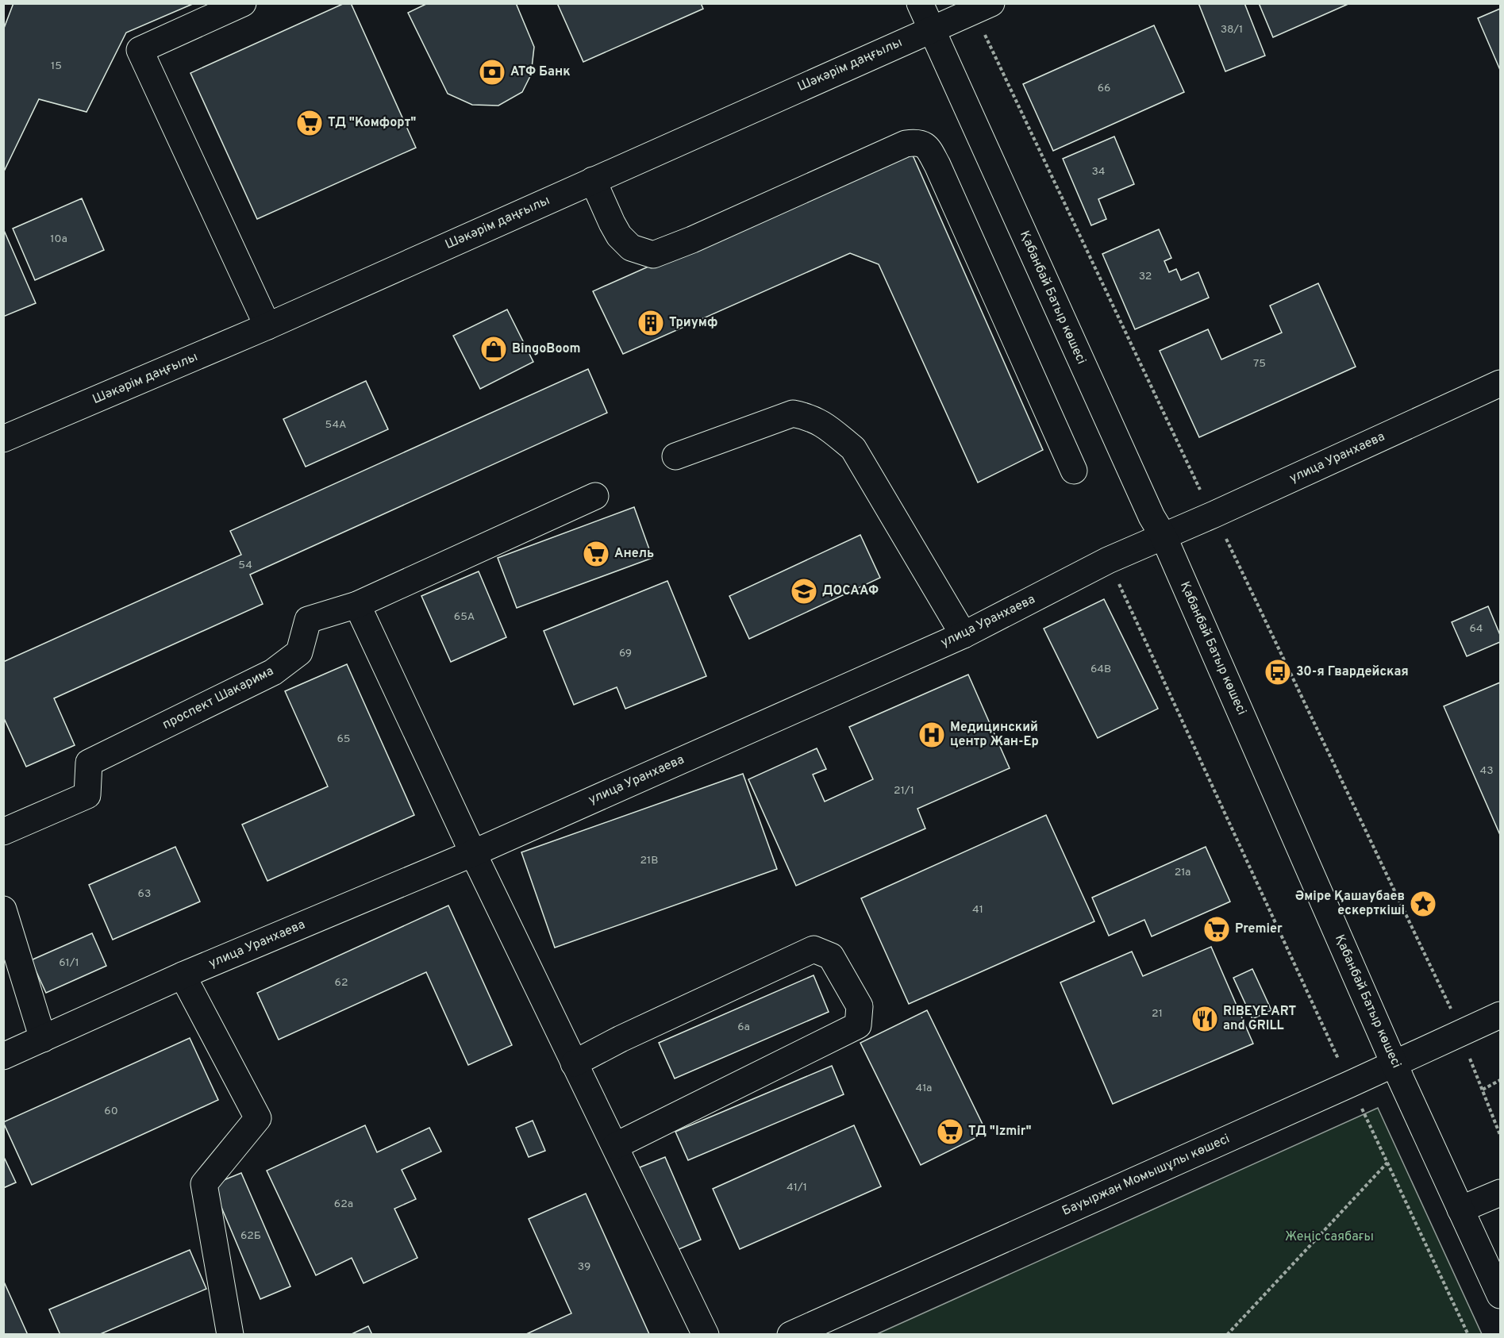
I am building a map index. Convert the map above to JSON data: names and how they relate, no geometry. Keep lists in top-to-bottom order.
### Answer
{
  "streets": {
    "street": [
      "Шәкәрім даңғылы",
      "Қабанбай Батыр көшесі",
      "улица Уранхаева",
      "проспект Шакарима",
      "Бауыржан Момышұлы көшесі"
    ]
  },
  "crossings": [
    ["Шәкәрім даңғылы", "Қабанбай Батыр көшесі"],
    ["Қабанбай Батыр көшесі", "улица Уранхаева"],
    ["Қабанбай Батыр көшесі", "Бауыржан Момышұлы көшесі"]
  ],
  "parks": ["Жеңіс саябағы"],
  "places": {
    "bank": ["АТФ Банк"],
    "supermarket": [
      "ТД \"Комфорт\"",
      "Анель",
      "Premier",
      "ТД \"Izmir\""
    ],
    "building": ["Триумф"],
    "shop": ["BingoBoom"],
    "school or university": ["ДОСААФ"],
    "bus stop": ["30-я Гвардейская"],
    "hospital": ["Медицинский центр Жан-Ер"],
    "place": ["Әміре Қашаубаев ескерткіші"],
    "restaurant": ["RIBEYE ART and GRILL"]
  },
  "house_numbers": [
    "38/1",
    "15",
    "66",
    "34",
    "10а",
    "32",
    "75",
    "54А",
    "54",
    "65А",
    "64",
    "69",
    "64В",
    "65",
    "43",
    "21/1",
    "21В",
    "21а",
    "63",
    "41",
    "61/1",
    "62",
    "21",
    "6а",
    "41а",
    "60",
    "41/1",
    "62а",
    "62Б",
    "39"
  ]
}
